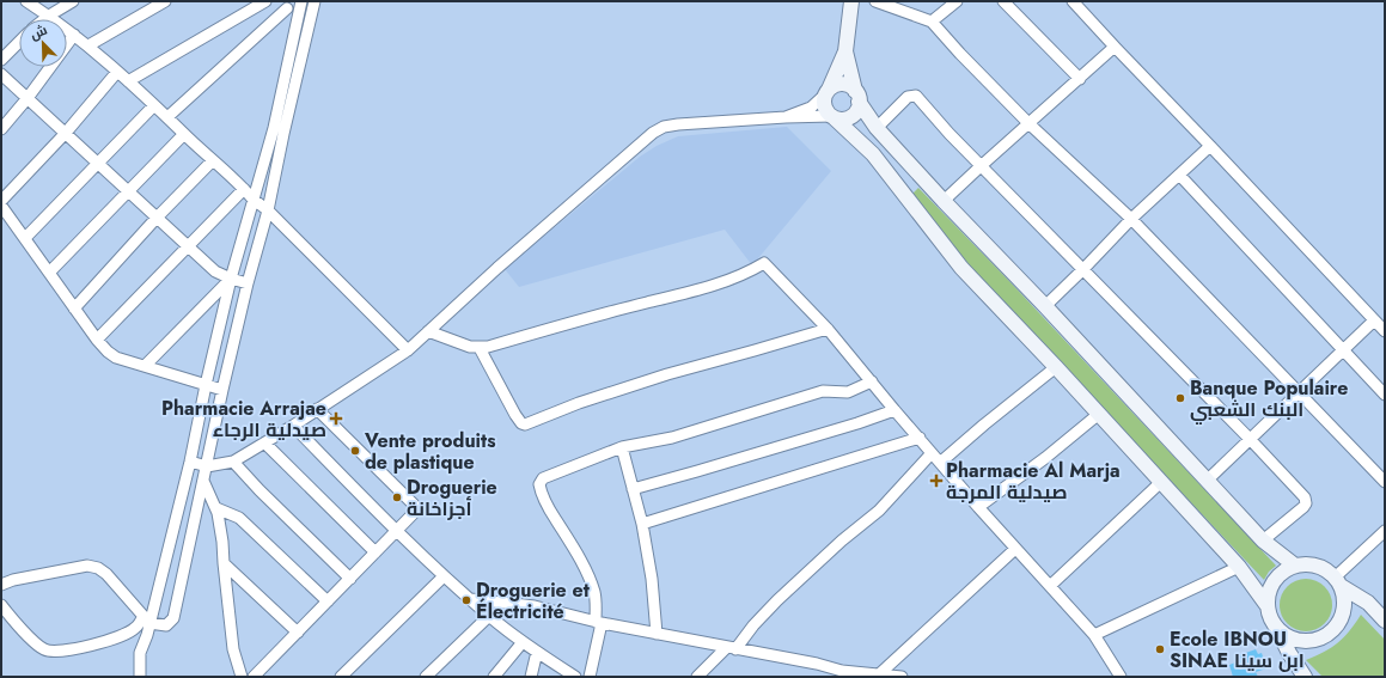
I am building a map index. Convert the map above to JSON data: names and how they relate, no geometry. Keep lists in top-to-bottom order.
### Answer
{
  "places": {
    "other": [
      "Banque Populaire البنك الشعبي",
      "Vente produits de plastique",
      "Droguerie أجزاخانة",
      "Droguerie et Électricité",
      "Ecole IBNOU SINAE ابن سينا"
    ],
    "health": ["Pharmacie Arrajae صيدلية الرجاء", "Pharmacie Al Marja صيدلية المرجة"]
  },
  "north": "top left"
}
